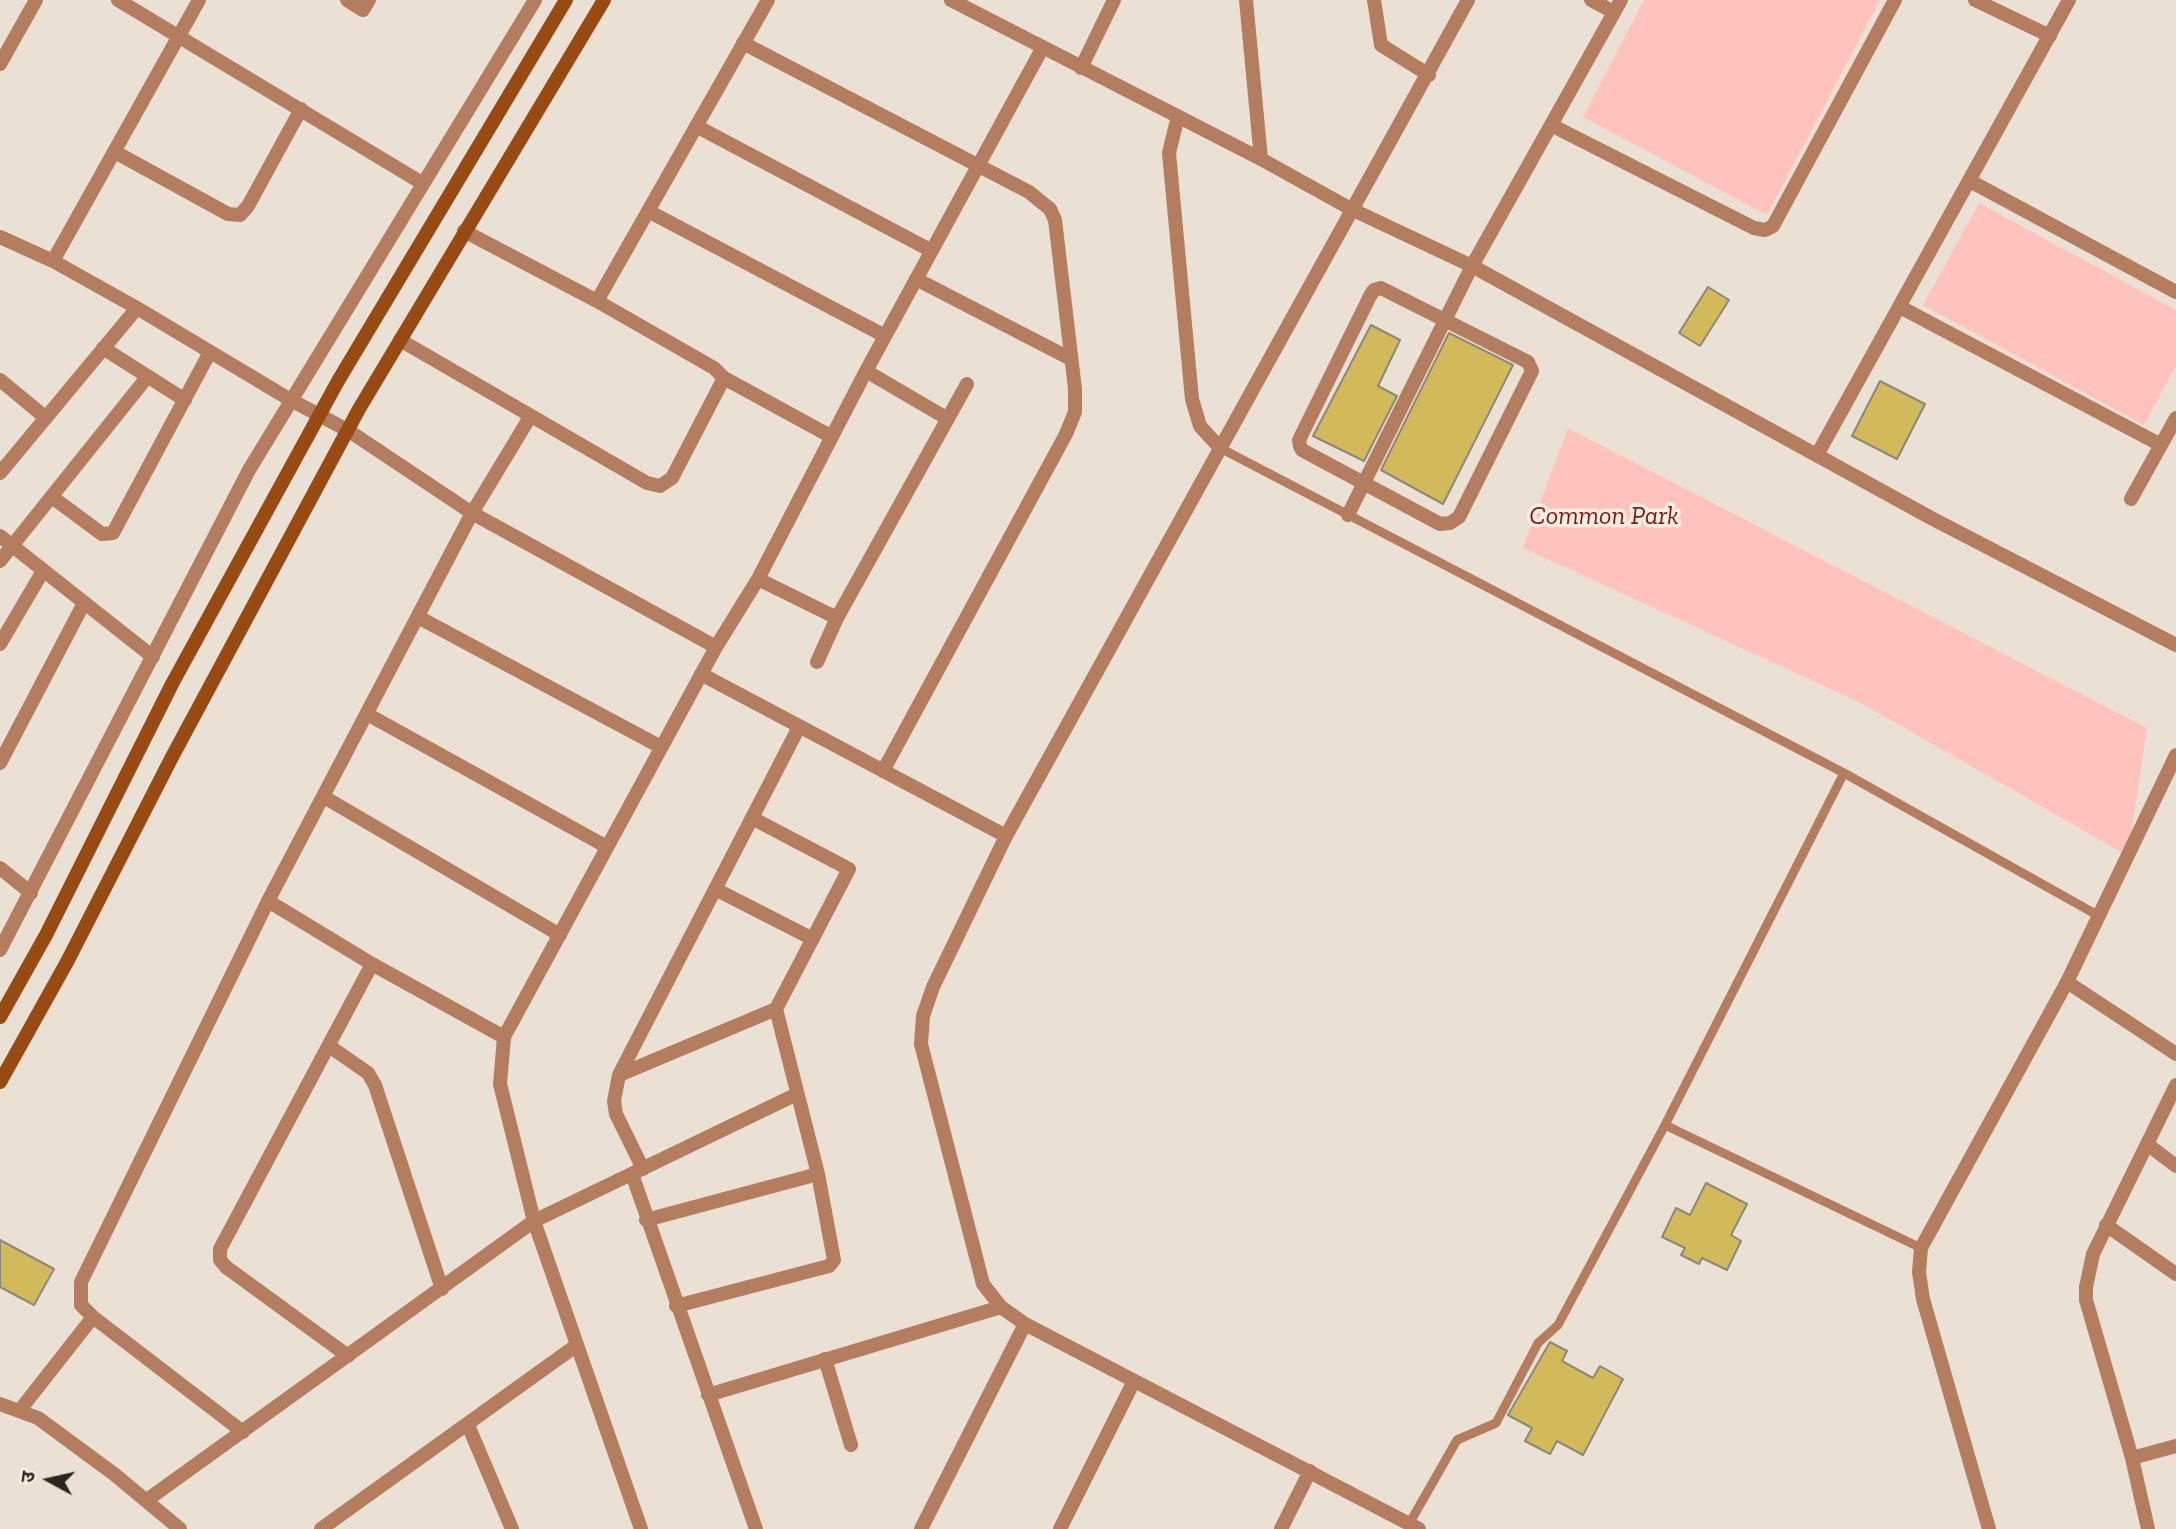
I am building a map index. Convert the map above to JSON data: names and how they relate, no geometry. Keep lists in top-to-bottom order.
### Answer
{
  "parks": ["Common Park"],
  "north": "left"
}
